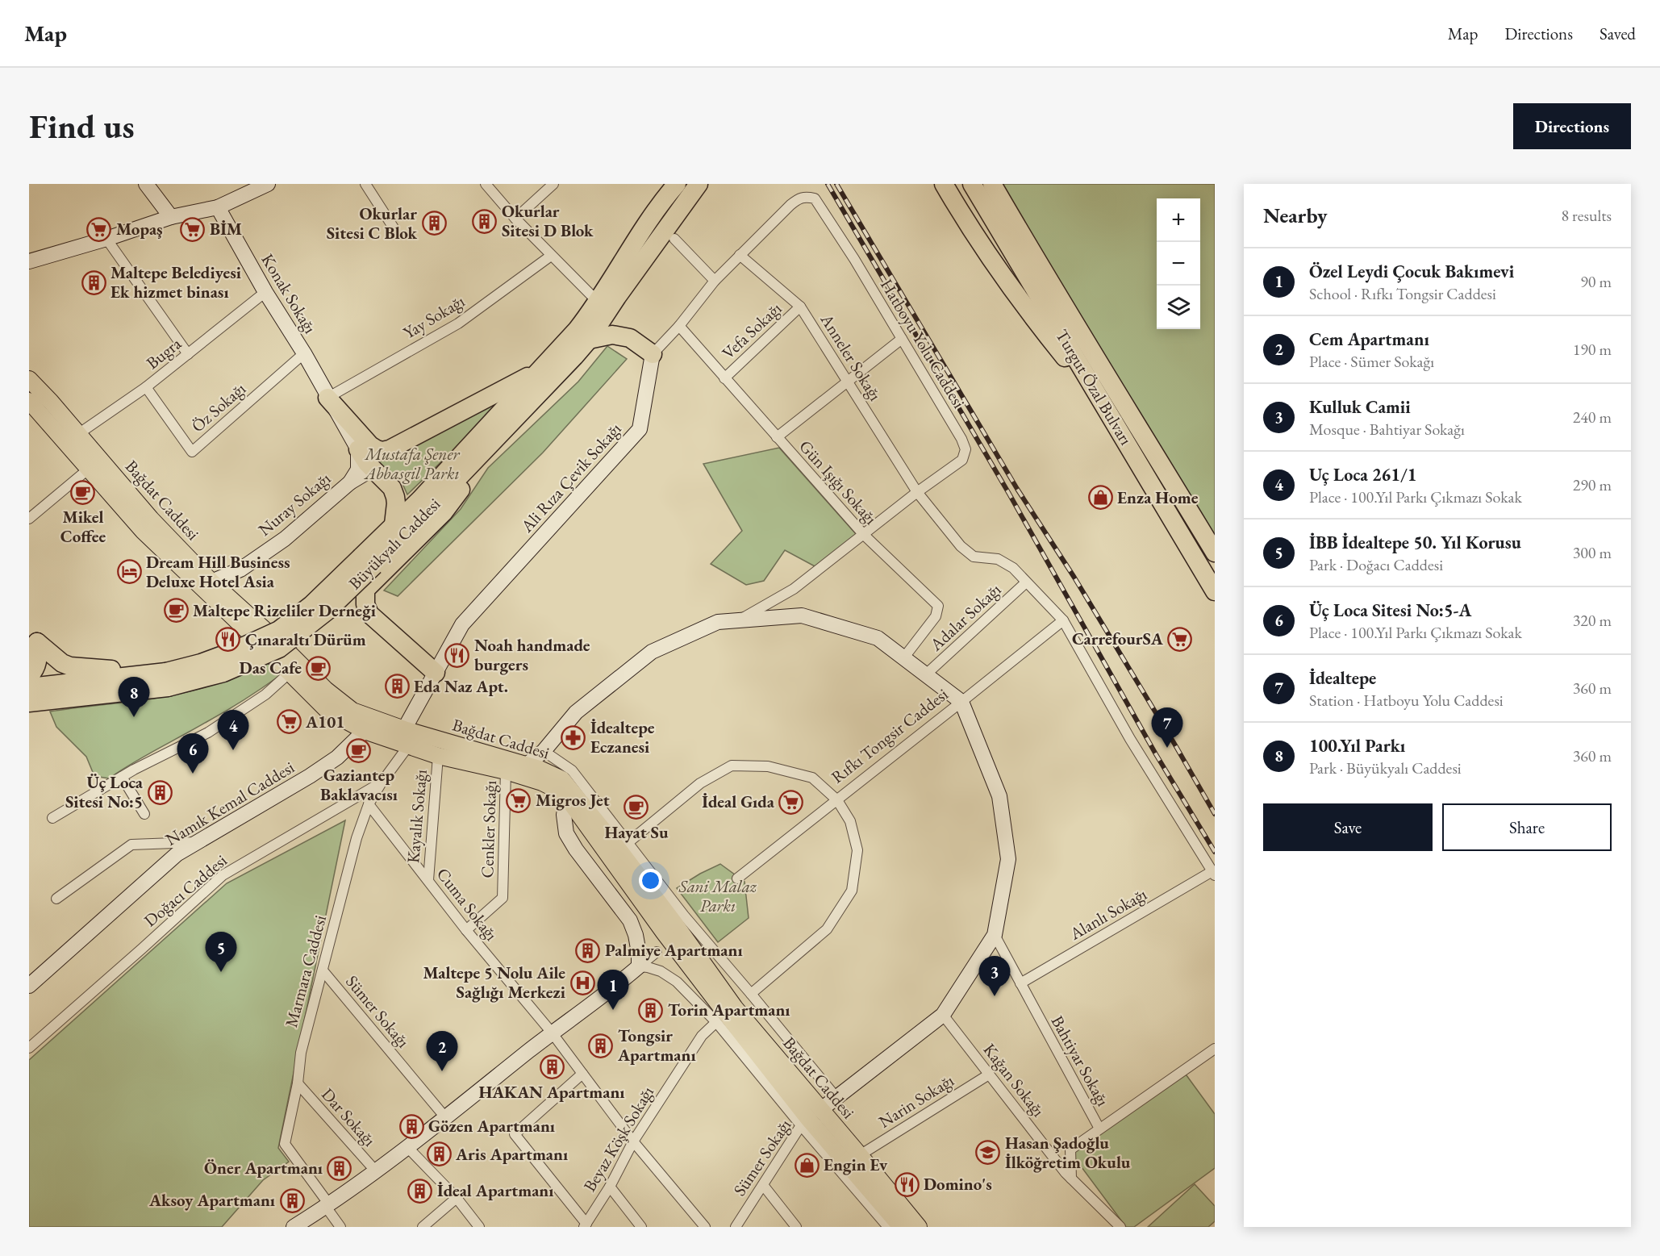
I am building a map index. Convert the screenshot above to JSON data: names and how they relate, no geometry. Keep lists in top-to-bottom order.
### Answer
{
  "streets": {
    "highway": ["Turgut Özal Bulvarı", "Büyükyalı Caddesi"],
    "main road": ["Bağdat Caddesi"],
    "street": [
      "Konak Sokağı",
      "Yay Sokağı",
      "Vefa Sokağı",
      "Hatboyu Yolu Caddesi",
      "Bugra",
      "Anneler Sokağı",
      "Öz Sokağı",
      "Ali Rıza Çevik Sokağı",
      "Gün Işığı Sokağı",
      "Nuray Sokağı",
      "Adalar Sokağı",
      "Rıfkı Tongsir Caddesi",
      "Namık Kemal Caddesi",
      "Kayalık Sokağı",
      "Cenkler Sokağı",
      "Doğacı Caddesi",
      "Cuma Sokağı",
      "Alanlı Sokağı",
      "Marmara Caddesi",
      "Sümer Sokağı",
      "Bahtiyar Sokağı",
      "Kağan Sokağı",
      "Narin Sokağı",
      "Dar Sokağı",
      "Beyaz Köşk Sokağı"
    ]
  },
  "crossings": [
    ["Konak Sokağı", "Yay Sokağı"],
    ["Konak Sokağı", "Bugra"],
    ["Konak Sokağı", "Öz Sokağı"],
    ["Vefa Sokağı", "Anneler Sokağı"],
    ["Vefa Sokağı", "Gün Işığı Sokağı"],
    ["Hatboyu Yolu Caddesi", "Anneler Sokağı"],
    ["Hatboyu Yolu Caddesi", "Gün Işığı Sokağı"],
    ["Bugra", "Öz Sokağı"],
    ["Bugra", "Bağdat Caddesi"],
    ["Anneler Sokağı", "Adalar Sokağı"],
    ["Anneler Sokağı", "Rıfkı Tongsir Caddesi"],
    ["Ali Rıza Çevik Sokağı", "Bağdat Caddesi"],
    ["Bağdat Caddesi", "Nuray Sokağı"],
    ["Bağdat Caddesi", "Namık Kemal Caddesi"],
    ["Bağdat Caddesi", "Kayalık Sokağı"],
    ["Bağdat Caddesi", "Cenkler Sokağı"],
    ["Bağdat Caddesi", "Marmara Caddesi"],
    ["Bağdat Caddesi", "Sümer Sokağı"],
    ["Bağdat Caddesi", "Narin Sokağı"],
    ["Kayalık Sokağı", "Cuma Sokağı"],
    ["Cenkler Sokağı", "Cuma Sokağı"],
    ["Doğacı Caddesi", "Marmara Caddesi"],
    ["Cuma Sokağı", "Marmara Caddesi"],
    ["Cuma Sokağı", "Beyaz Köşk Sokağı"],
    ["Alanlı Sokağı", "Bahtiyar Sokağı"],
    ["Marmara Caddesi", "Sümer Sokağı"],
    ["Marmara Caddesi", "Dar Sokağı"],
    ["Kağan Sokağı", "Narin Sokağı"]
  ],
  "parks": ["Mustafa Şener Abbasgil Parkı", "Sani Malaz Parkı"],
  "places": {
    "building": [
      "Okurlar Sitesi D Blok",
      "Okurlar Sitesi C Blok",
      "Maltepe Belediyesi Ek hizmet binası",
      "Eda Naz Apt.",
      "Üç Loca Sitesi No:5",
      "Palmiye Apartmanı",
      "Torin Apartmanı",
      "Tongsir Apartmanı",
      "HAKAN Apartmanı",
      "Gözen Apartmanı",
      "Aris Apartmanı",
      "Öner Apartmanı",
      "İdeal Apartmanı",
      "Aksoy Apartmanı"
    ],
    "supermarket": [
      "Mopaş",
      "BİM",
      "CarrefourSA",
      "A101",
      "Migros Jet",
      "İdeal Gıda"
    ],
    "cafe": [
      "Mikel Coffee",
      "Maltepe Rizeliler Derneği",
      "Das Cafe",
      "Gaziantep Baklavacısı",
      "Hayat Su"
    ],
    "shop": ["Enza Home", "Engin Ev"],
    "hotel": ["Dream Hill Business Deluxe Hotel Asia"],
    "restaurant": ["Çınaraltı Dürüm", "Noah handmade burgers", "Domino's"],
    "pharmacy": ["İdealtepe Eczanesi"],
    "hospital": ["Maltepe 5 Nolu Aile Sağlığı Merkezi"],
    "school or university": ["Hasan Şadoğlu İlköğretim Okulu"]
  },
  "page": {
    "header": "Map",
    "nav": ["Map", "Directions", "Saved"],
    "buttons": [
      "Directions",
      ["Save", "Share"]
    ],
    "title": "Find us",
    "heading": ["Nearby", "8 results"],
    "map_buttons": ["+", "−"],
    "list": [
      {
        "mark": "1",
        "name": "Özel Leydi Çocuk Bakımevi",
        "note": "School · Rıfkı Tongsir Caddesi",
        "value": "90 m"
      },
      {
        "mark": "2",
        "name": "Cem Apartmanı",
        "note": "Place · Sümer Sokağı",
        "value": "190 m"
      },
      {
        "mark": "3",
        "name": "Kulluk Camii",
        "note": "Mosque · Bahtiyar Sokağı",
        "value": "240 m"
      },
      {
        "mark": "4",
        "name": "Uç Loca 261/1",
        "note": "Place · 100.Yıl Parkı Çıkmazı Sokak",
        "value": "290 m"
      },
      {
        "mark": "5",
        "name": "İBB İdealtepe 50. Yıl Korusu",
        "note": "Park · Doğacı Caddesi",
        "value": "300 m"
      },
      {
        "mark": "6",
        "name": "Üç Loca Sitesi No:5-A",
        "note": "Place · 100.Yıl Parkı Çıkmazı Sokak",
        "value": "320 m"
      },
      {
        "mark": "7",
        "name": "İdealtepe",
        "note": "Station · Hatboyu Yolu Caddesi",
        "value": "360 m"
      },
      {
        "mark": "8",
        "name": "100.Yıl Parkı",
        "note": "Park · Büyükyalı Caddesi",
        "value": "360 m"
      }
    ],
    "pins": [
      "8",
      "7",
      "4",
      "6",
      "5",
      "3",
      "1",
      "2"
    ]
  }
}
